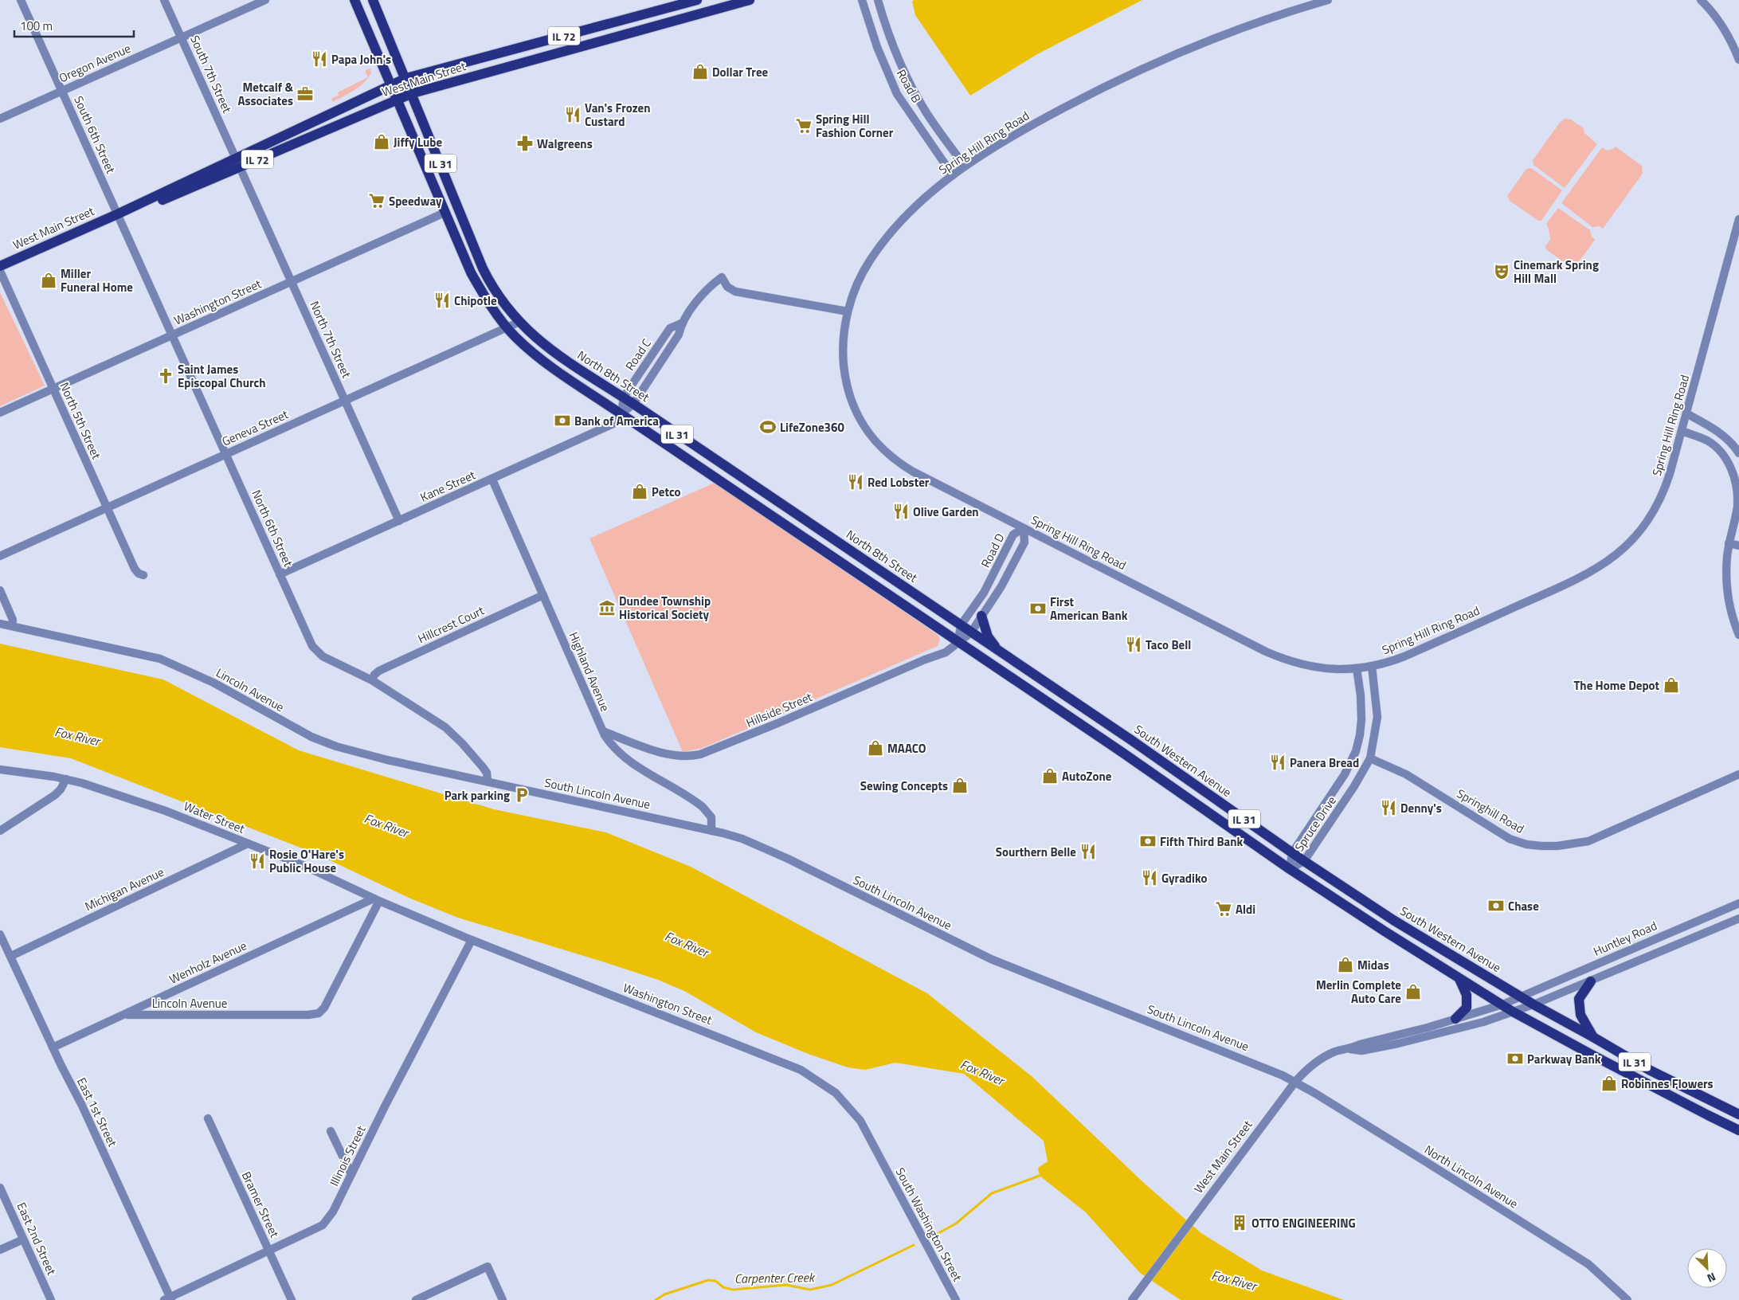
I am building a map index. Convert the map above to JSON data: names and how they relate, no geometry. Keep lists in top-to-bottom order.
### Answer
{
  "streets": {
    "main road": [
      "IL 72",
      "West Main Street",
      "IL 31",
      "North 8th Street",
      "South Western Avenue"
    ],
    "street": [
      "Oregon Avenue",
      "South 7th Street",
      "Road B",
      "South 6th Street",
      "Spring Hill Ring Road",
      "Washington Street",
      "North 7th Street",
      "Road C",
      "North 5th Street",
      "Geneva Street",
      "Kane Street",
      "North 6th Street",
      "Road D",
      "Hillcrest Court",
      "Highland Avenue",
      "Lincoln Avenue",
      "Hillside Street",
      "South Lincoln Avenue",
      "Springhill Road",
      "Water Street",
      "Spruce Drive",
      "Michigan Avenue",
      "Huntley Road",
      "Wenholz Avenue",
      "East 1st Street",
      "Illinois Street",
      "North Lincoln Avenue",
      "Bramer Street",
      "South Washington Street",
      "East 2nd Street"
    ]
  },
  "crossings": [
    ["Oregon Avenue", "South 7th Street"],
    ["Oregon Avenue", "South 6th Street"],
    ["South 7th Street", "West Main Street"],
    ["South 7th Street", "North 7th Street"],
    ["West Main Street", "South 6th Street"],
    ["West Main Street", "IL 31"],
    ["West Main Street", "North 7th Street"],
    ["West Main Street", "North 8th Street"],
    ["West Main Street", "North 6th Street"],
    ["West Main Street", "South Western Avenue"],
    ["West Main Street", "South Lincoln Avenue"],
    ["West Main Street", "Huntley Road"],
    ["West Main Street", "North Lincoln Avenue"],
    ["Road B", "Spring Hill Ring Road"],
    ["South 6th Street", "North 6th Street"],
    ["Spring Hill Ring Road", "Road C"],
    ["Spring Hill Ring Road", "Road D"],
    ["Spring Hill Ring Road", "Spruce Drive"],
    ["IL 31", "North 8th Street"],
    ["IL 31", "South Western Avenue"],
    ["Washington Street", "North 7th Street"],
    ["Washington Street", "North 5th Street"],
    ["Washington Street", "North 6th Street"],
    ["Washington Street", "Water Street"],
    ["Washington Street", "Illinois Street"],
    ["Washington Street", "South Washington Street"],
    ["North 7th Street", "Geneva Street"],
    ["North 7th Street", "Kane Street"],
    ["Road C", "North 8th Street"],
    ["Road C", "Kane Street"],
    ["North 8th Street", "Geneva Street"],
    ["North 8th Street", "Road D"],
    ["North 8th Street", "South Western Avenue"],
    ["North 5th Street", "Geneva Street"],
    ["Geneva Street", "North 6th Street"],
    ["Kane Street", "North 6th Street"],
    ["Kane Street", "Highland Avenue"],
    ["North 6th Street", "Hillcrest Court"],
    ["North 6th Street", "Lincoln Avenue"],
    ["North 6th Street", "South Lincoln Avenue"],
    ["Road D", "Hillside Street"],
    ["Road D", "South Western Avenue"],
    ["Hillcrest Court", "Highland Avenue"],
    ["Highland Avenue", "Hillside Street"],
    ["Highland Avenue", "South Lincoln Avenue"],
    ["Lincoln Avenue", "South Lincoln Avenue"],
    ["Lincoln Avenue", "Water Street"],
    ["Lincoln Avenue", "Wenholz Avenue"],
    ["South Western Avenue", "Spruce Drive"],
    ["South Western Avenue", "Huntley Road"],
    ["South Lincoln Avenue", "North Lincoln Avenue"],
    ["Springhill Road", "Spruce Drive"],
    ["Water Street", "Michigan Avenue"],
    ["Water Street", "Wenholz Avenue"],
    ["Michigan Avenue", "East 1st Street"],
    ["Wenholz Avenue", "East 1st Street"],
    ["East 1st Street", "Illinois Street"],
    ["Illinois Street", "Bramer Street"]
  ],
  "water": ["Fox River", "Carpenter Creek"],
  "places": {
    "restaurant": [
      "Papa John's",
      "Van's Frozen Custard",
      "Chipotle",
      "Red Lobster",
      "Olive Garden",
      "Taco Bell",
      "Panera Bread",
      "Denny's",
      "Sourthern Belle",
      "Rosie O'Hare's Public House",
      "Gyradiko"
    ],
    "shop": [
      "Dollar Tree",
      "Jiffy Lube",
      "Miller Funeral Home",
      "Petco",
      "The Home Depot",
      "MAACO",
      "AutoZone",
      "Sewing Concepts",
      "Midas",
      "Merlin Complete Auto Care",
      "Robinnes Flowers"
    ],
    "office": ["Metcalf & Associates"],
    "supermarket": ["Spring Hill Fashion Corner", "Speedway", "Aldi"],
    "pharmacy": ["Walgreens"],
    "theatre": ["Cinemark Spring Hill Mall"],
    "church": ["Saint James Episcopal Church"],
    "bank": [
      "Bank of America",
      "First American Bank",
      "Fifth Third Bank",
      "Chase",
      "Parkway Bank"
    ],
    "sports": ["LifeZone360"],
    "museum": ["Dundee Township Historical Society"],
    "parking": ["Park parking"],
    "building": ["OTTO ENGINEERING"]
  },
  "scale_bar": "100 m",
  "north": "bottom right"
}
